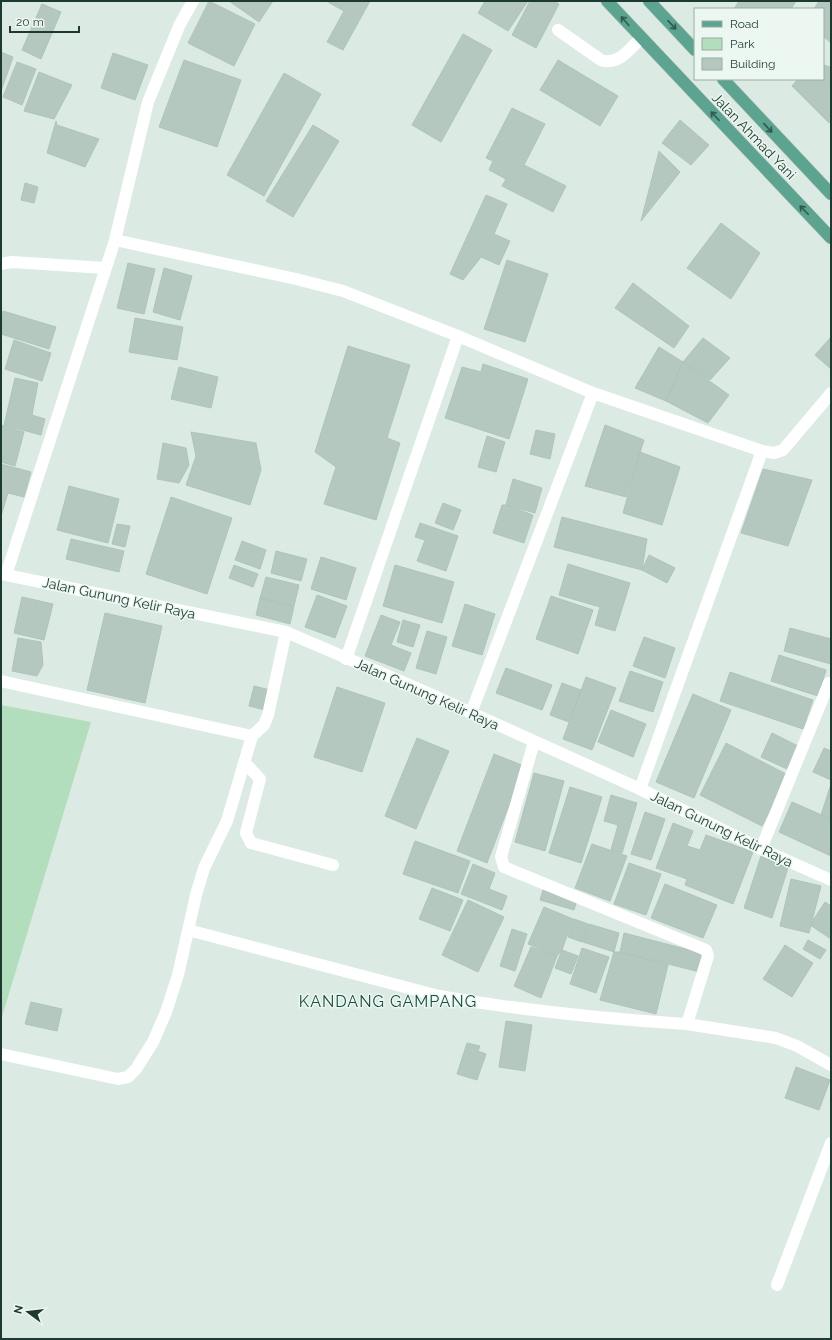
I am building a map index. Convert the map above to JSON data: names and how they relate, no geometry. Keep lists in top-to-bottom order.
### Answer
{
  "streets": {
    "main road": ["Jalan Ahmad Yani"],
    "street": ["Jalan Gunung Kelir Raya"]
  },
  "districts": ["KANDANG GAMPANG"],
  "legend": ["Road", "Park", "Building"],
  "scale_bar": "20 m",
  "north": "left"
}
